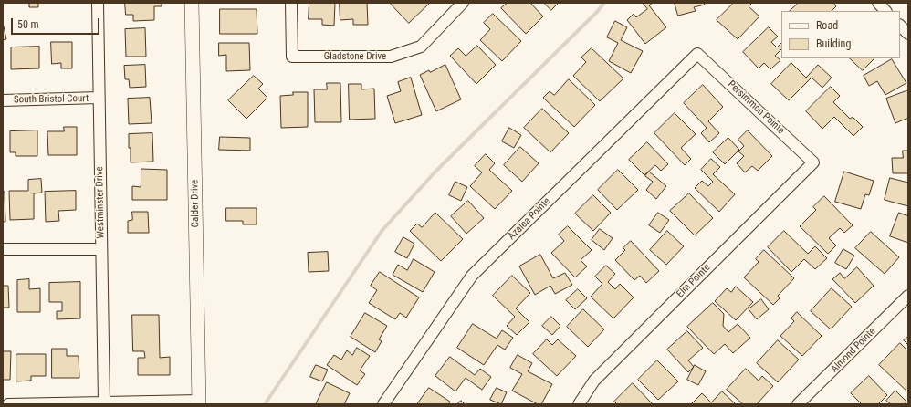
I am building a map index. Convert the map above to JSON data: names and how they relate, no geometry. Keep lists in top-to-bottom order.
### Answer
{
  "streets": {
    "street": [
      "Gladstone Drive",
      "South Bristol Court",
      "Persimmon Pointe",
      "Westminster Drive",
      "Calder Drive",
      "Azalea Pointe",
      "Elm Pointe",
      "Almond Pointe"
    ]
  },
  "crossings": [
    ["South Bristol Court", "Westminster Drive"],
    ["Persimmon Pointe", "Azalea Pointe"],
    ["Persimmon Pointe", "Elm Pointe"]
  ],
  "legend": ["Road", "Building"],
  "scale_bar": "50 m"
}
